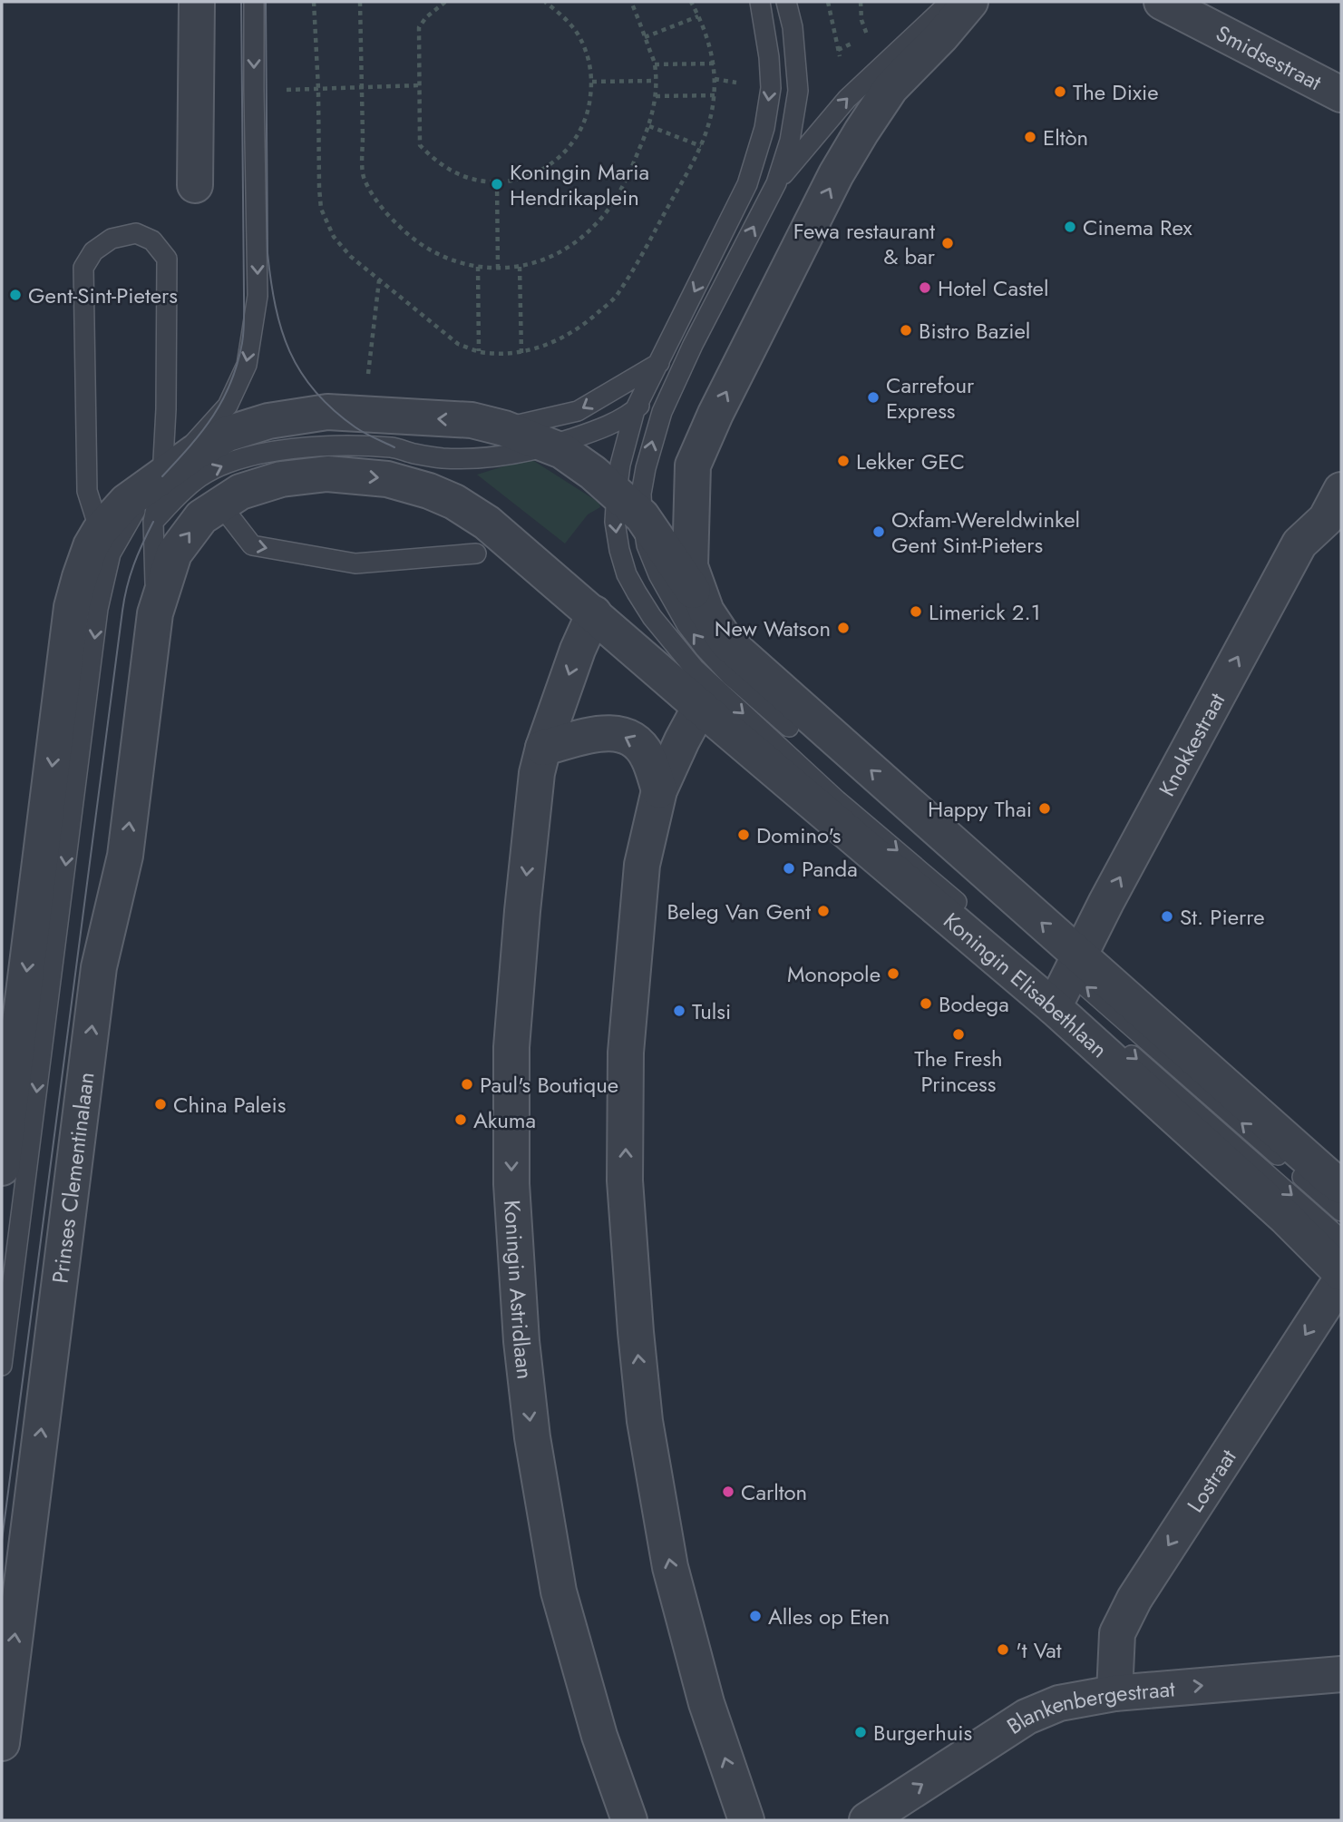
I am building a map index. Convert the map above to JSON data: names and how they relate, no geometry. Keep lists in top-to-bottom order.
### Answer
{
  "streets": {
    "street": [
      "Smidsestraat",
      "Knokkestraat",
      "Koningin Elisabethlaan",
      "Prinses Clementinalaan",
      "Koningin Astridlaan",
      "Lostraat",
      "Blankenbergestraat"
    ]
  },
  "crossings": [
    ["Knokkestraat", "Koningin Elisabethlaan"],
    ["Lostraat", "Blankenbergestraat"]
  ],
  "one_way": ["Knokkestraat", "Lostraat", "Blankenbergestraat"],
  "places": [
    "The Dixie",
    "Eltòn",
    "Koningin Maria Hendrikaplein",
    "Cinema Rex",
    "Fewa restaurant & bar",
    "Hotel Castel",
    "Gent-Sint-Pieters",
    "Bistro Baziel",
    "Carrefour Express",
    "Lekker GEC",
    "Oxfam-Wereldwinkel Gent Sint-Pieters",
    "Limerick 2.1",
    "New Watson",
    "Happy Thai",
    "Domino's",
    "Panda",
    "Beleg Van Gent",
    "St. Pierre",
    "Monopole",
    "Bodega",
    "Tulsi",
    "The Fresh Princess",
    "Paul's Boutique",
    "China Paleis",
    "Akuma",
    "Carlton",
    "Alles op Eten",
    "'t Vat",
    "Burgerhuis"
  ]
}
